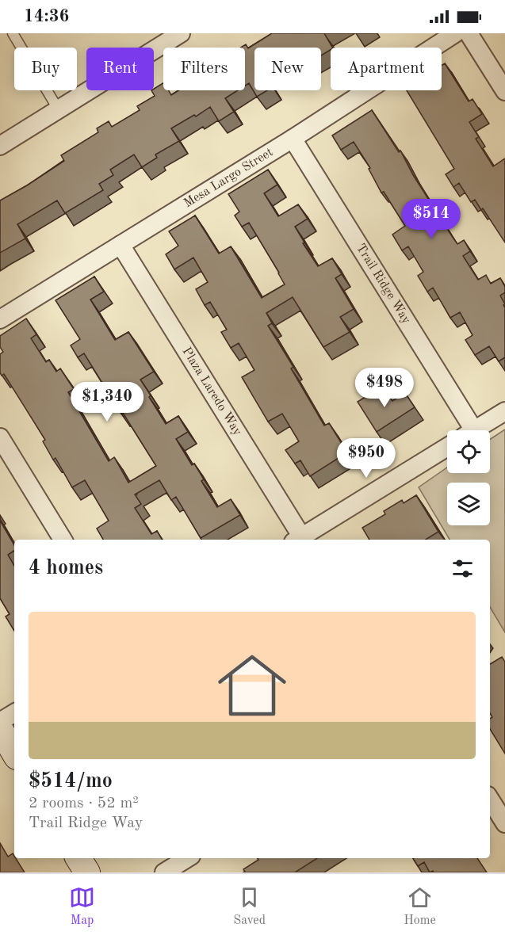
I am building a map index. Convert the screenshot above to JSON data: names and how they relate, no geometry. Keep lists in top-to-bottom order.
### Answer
{
  "streets": {
    "street": ["Mesa Largo Street", "Trail Ridge Way", "Plaza Laredo Way"]
  },
  "crossings": [
    ["Mesa Largo Street", "Trail Ridge Way"],
    ["Mesa Largo Street", "Plaza Laredo Way"]
  ],
  "page": {
    "status": "14:36",
    "chip": [
      "Buy",
      "Rent",
      "Filters",
      "New",
      "Apartment"
    ],
    "price": [
      "$514",
      "$498",
      "$1,340",
      "$950"
    ],
    "heading": "4 homes",
    "list": [
      {
        "name": "$514/mo",
        "note": "2 rooms · 52 m² · Trail Ridge Way"
      }
    ],
    "tabs": ["Map", "Saved", "Home"]
  }
}
